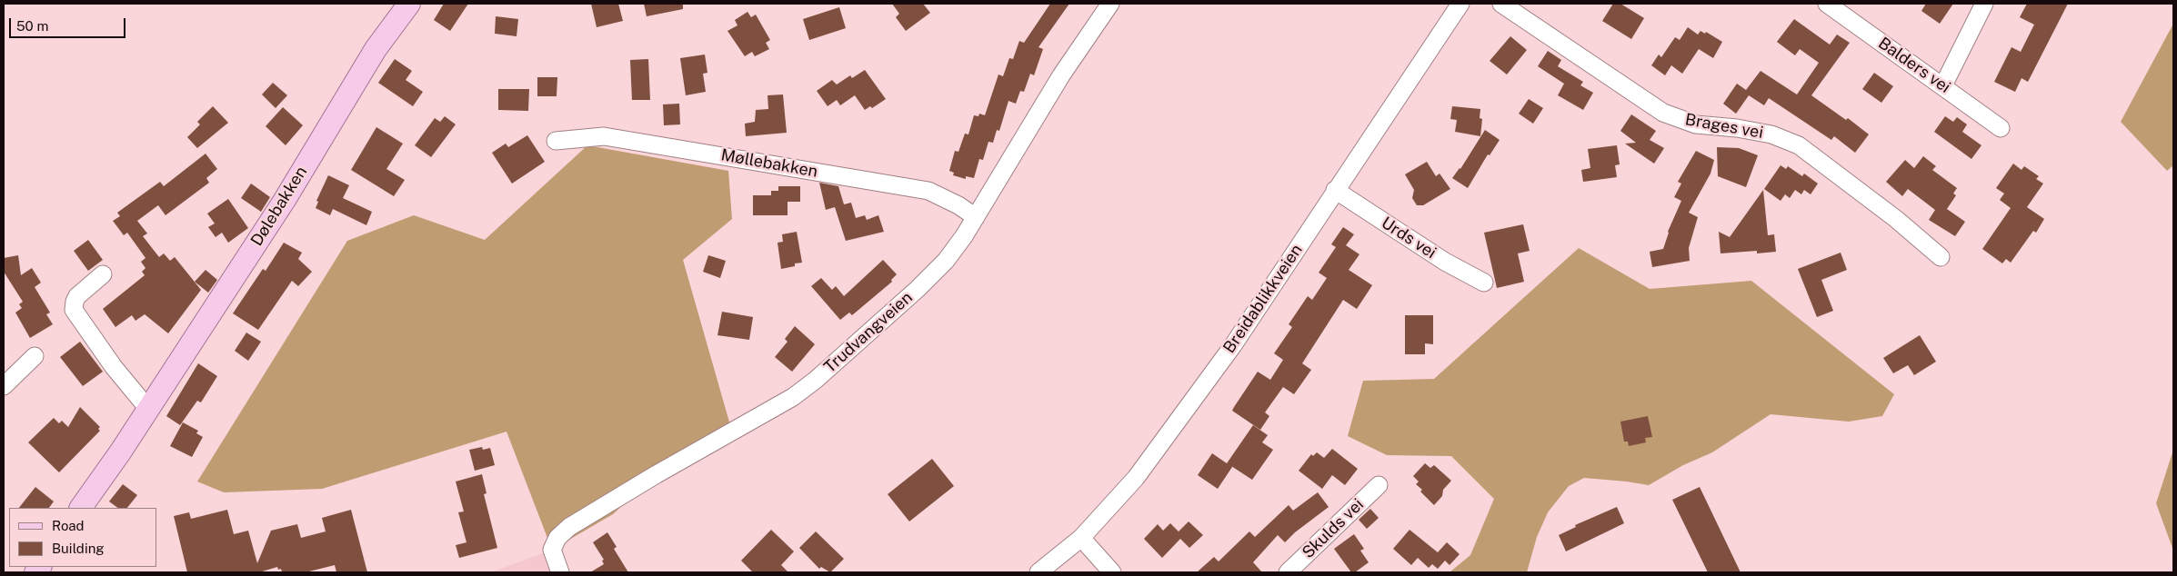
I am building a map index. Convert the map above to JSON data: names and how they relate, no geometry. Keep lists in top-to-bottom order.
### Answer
{
  "streets": {
    "main road": ["Dølebakken"],
    "street": [
      "Balders vei",
      "Brages vei",
      "Møllebakken",
      "Urds vei",
      "Breidablikkveien",
      "Trudvangveien",
      "Skulds vei"
    ]
  },
  "crossings": [
    ["Møllebakken", "Trudvangveien"],
    ["Urds vei", "Breidablikkveien"]
  ],
  "legend": ["Road", "Building"],
  "scale_bar": "50 m"
}
